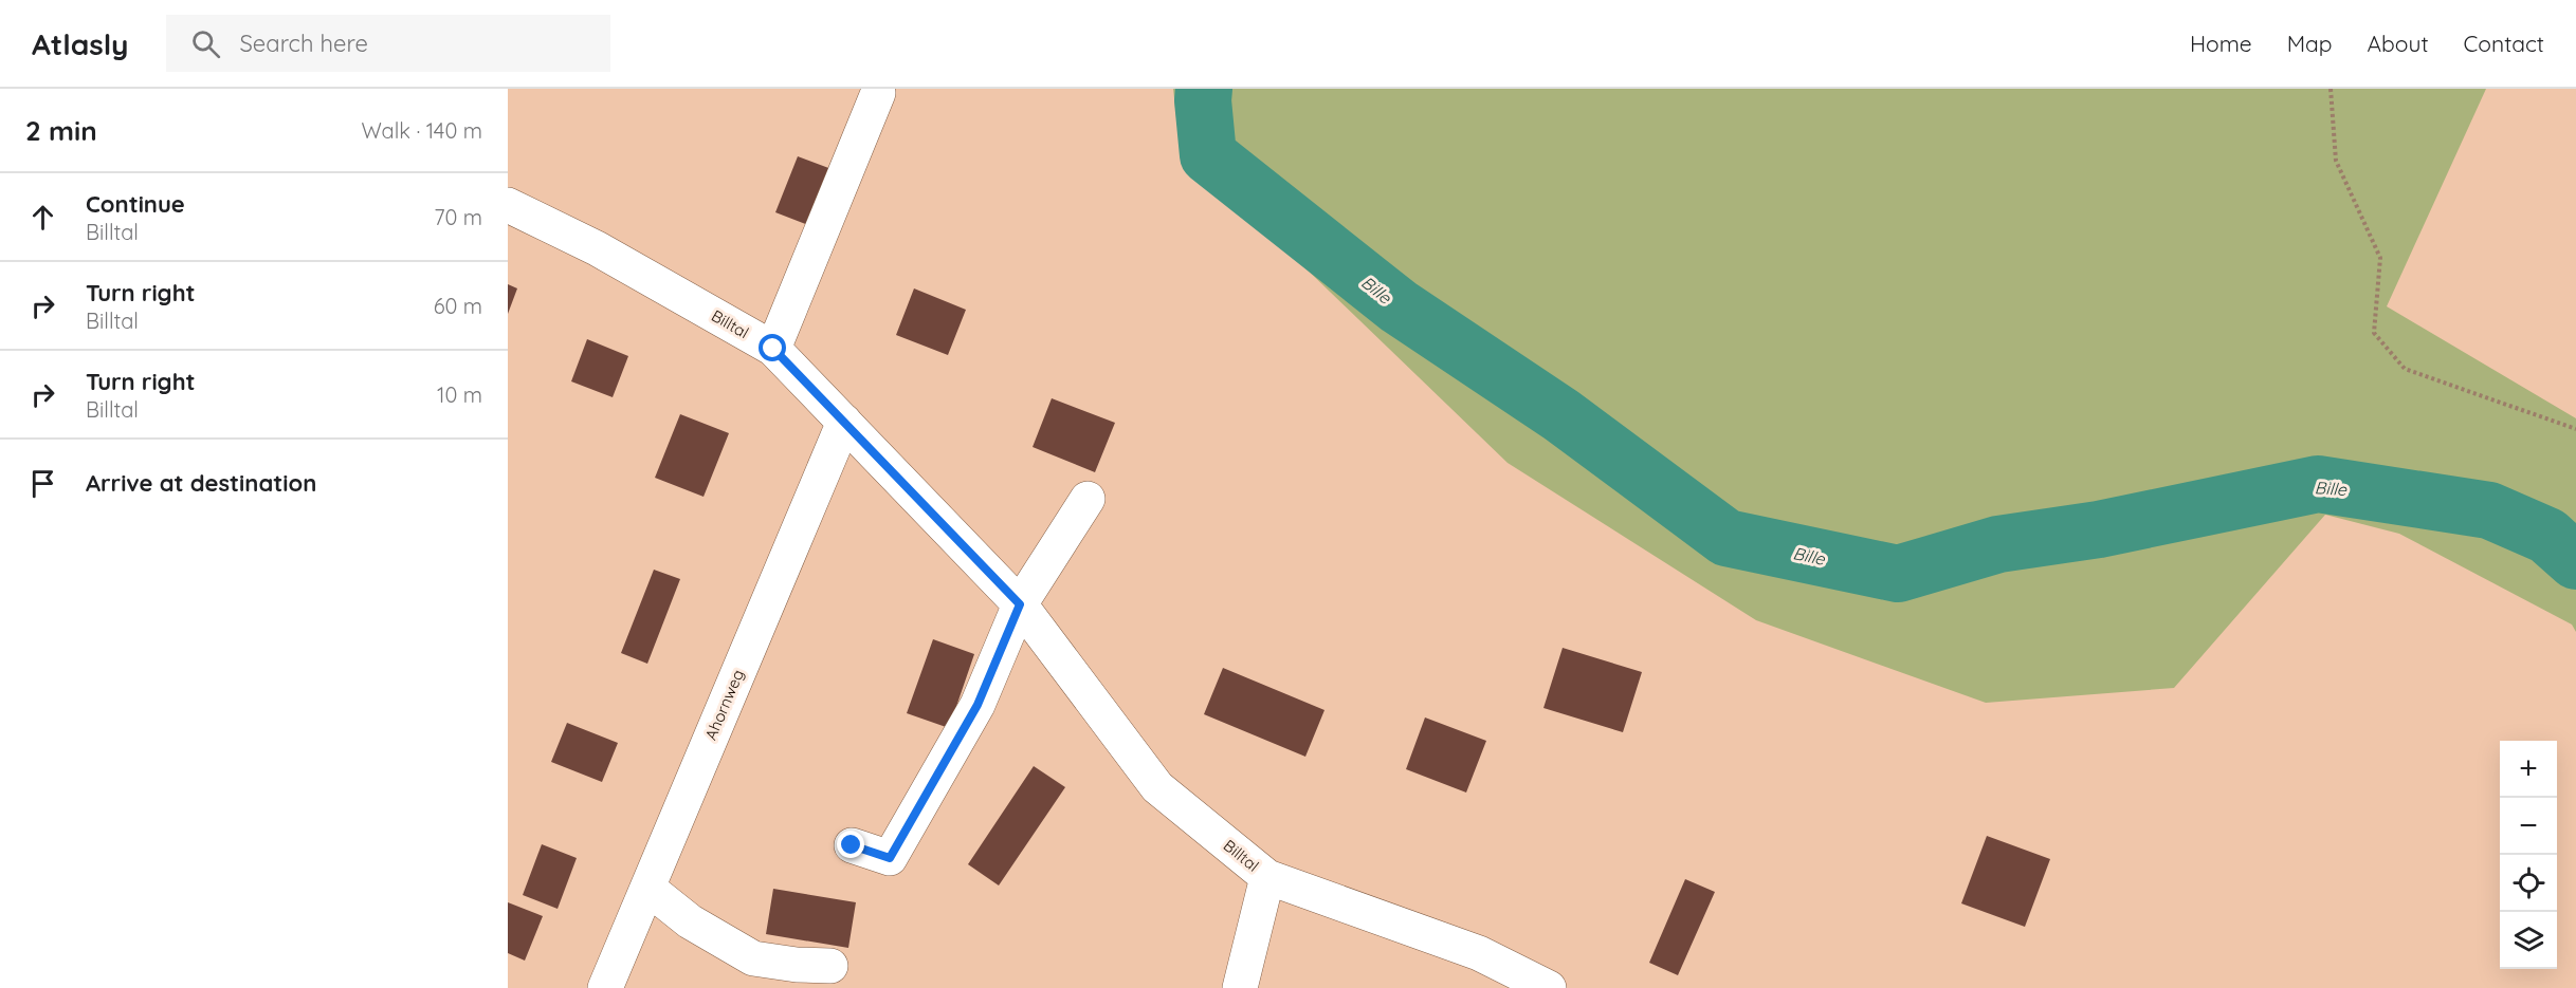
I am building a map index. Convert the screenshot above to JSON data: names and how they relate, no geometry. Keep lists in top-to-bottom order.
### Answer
{
  "streets": {
    "street": ["Billtal", "Ahornweg"]
  },
  "crossings": [
    ["Billtal", "Ahornweg"]
  ],
  "water": ["Bille"],
  "page": {
    "header": "Atlasly",
    "search": "Search here",
    "nav": [
      "Home",
      "Map",
      "About",
      "Contact"
    ],
    "heading": ["2 min", "Walk · 140 m"],
    "list": [
      ["Continue", "Billtal", "70 m"],
      ["Turn right", "Billtal", "60 m"],
      ["Turn right", "Billtal", "10 m"],
      "Arrive at destination"
    ],
    "map_buttons": ["+", "−"]
  }
}
